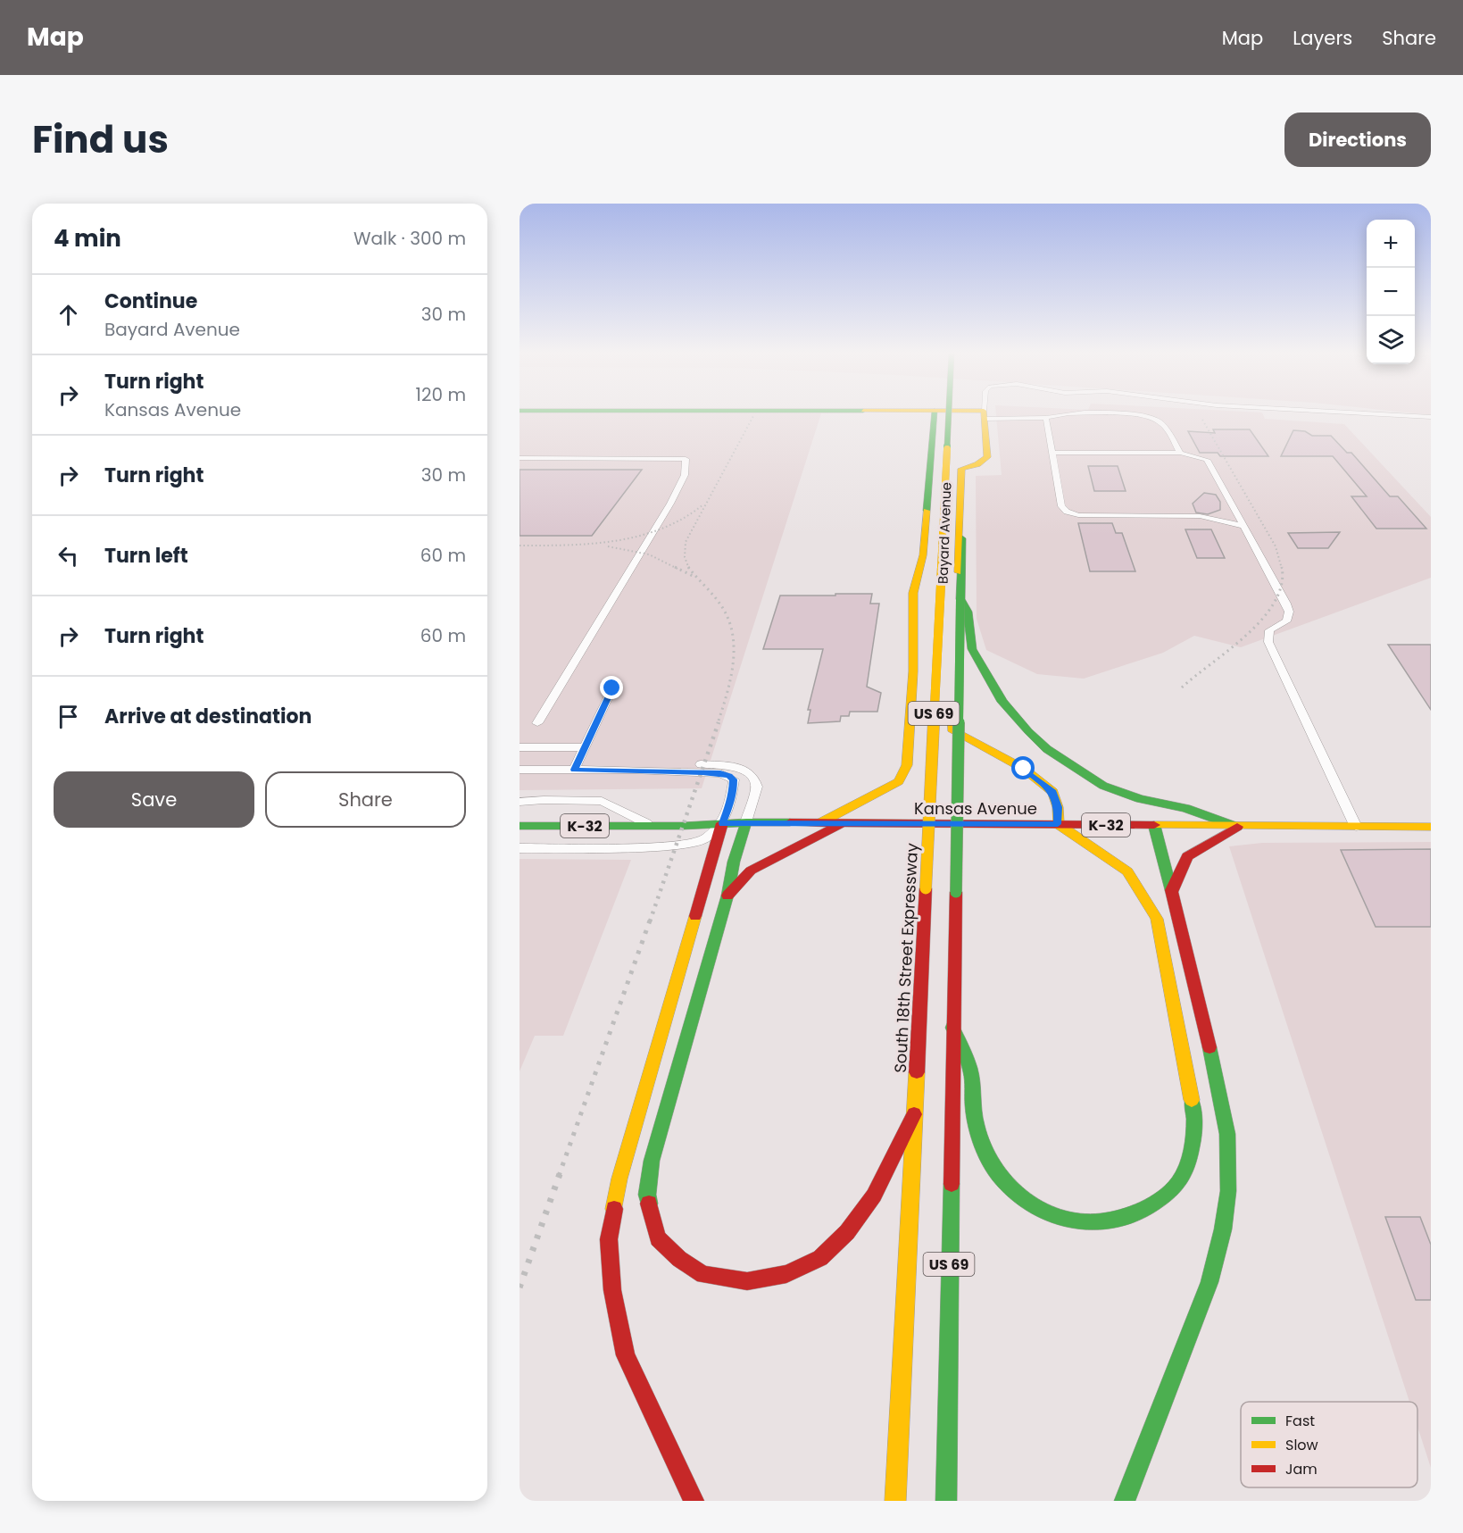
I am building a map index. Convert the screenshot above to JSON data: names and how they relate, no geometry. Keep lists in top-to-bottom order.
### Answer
{
  "streets": {
    "main road": [
      "Bayard Avenue",
      "US 69",
      "Kansas Avenue",
      "K-32",
      "South 18th Street Expressway"
    ]
  },
  "crossings": [
    ["Bayard Avenue", "Kansas Avenue"]
  ],
  "legend": ["Fast", "Slow", "Jam"],
  "page": {
    "header": "Map",
    "nav": ["Map", "Layers", "Share"],
    "title": "Find us",
    "buttons": [
      "Directions",
      ["Save", "Share"]
    ],
    "heading": ["4 min", "Walk · 300 m"],
    "map_buttons": ["+", "−"],
    "list": [
      ["Continue", "Bayard Avenue", "30 m"],
      ["Turn right", "Kansas Avenue", "120 m"],
      ["Turn right", "30 m"],
      ["Turn left", "60 m"],
      ["Turn right", "60 m"],
      "Arrive at destination"
    ]
  }
}
